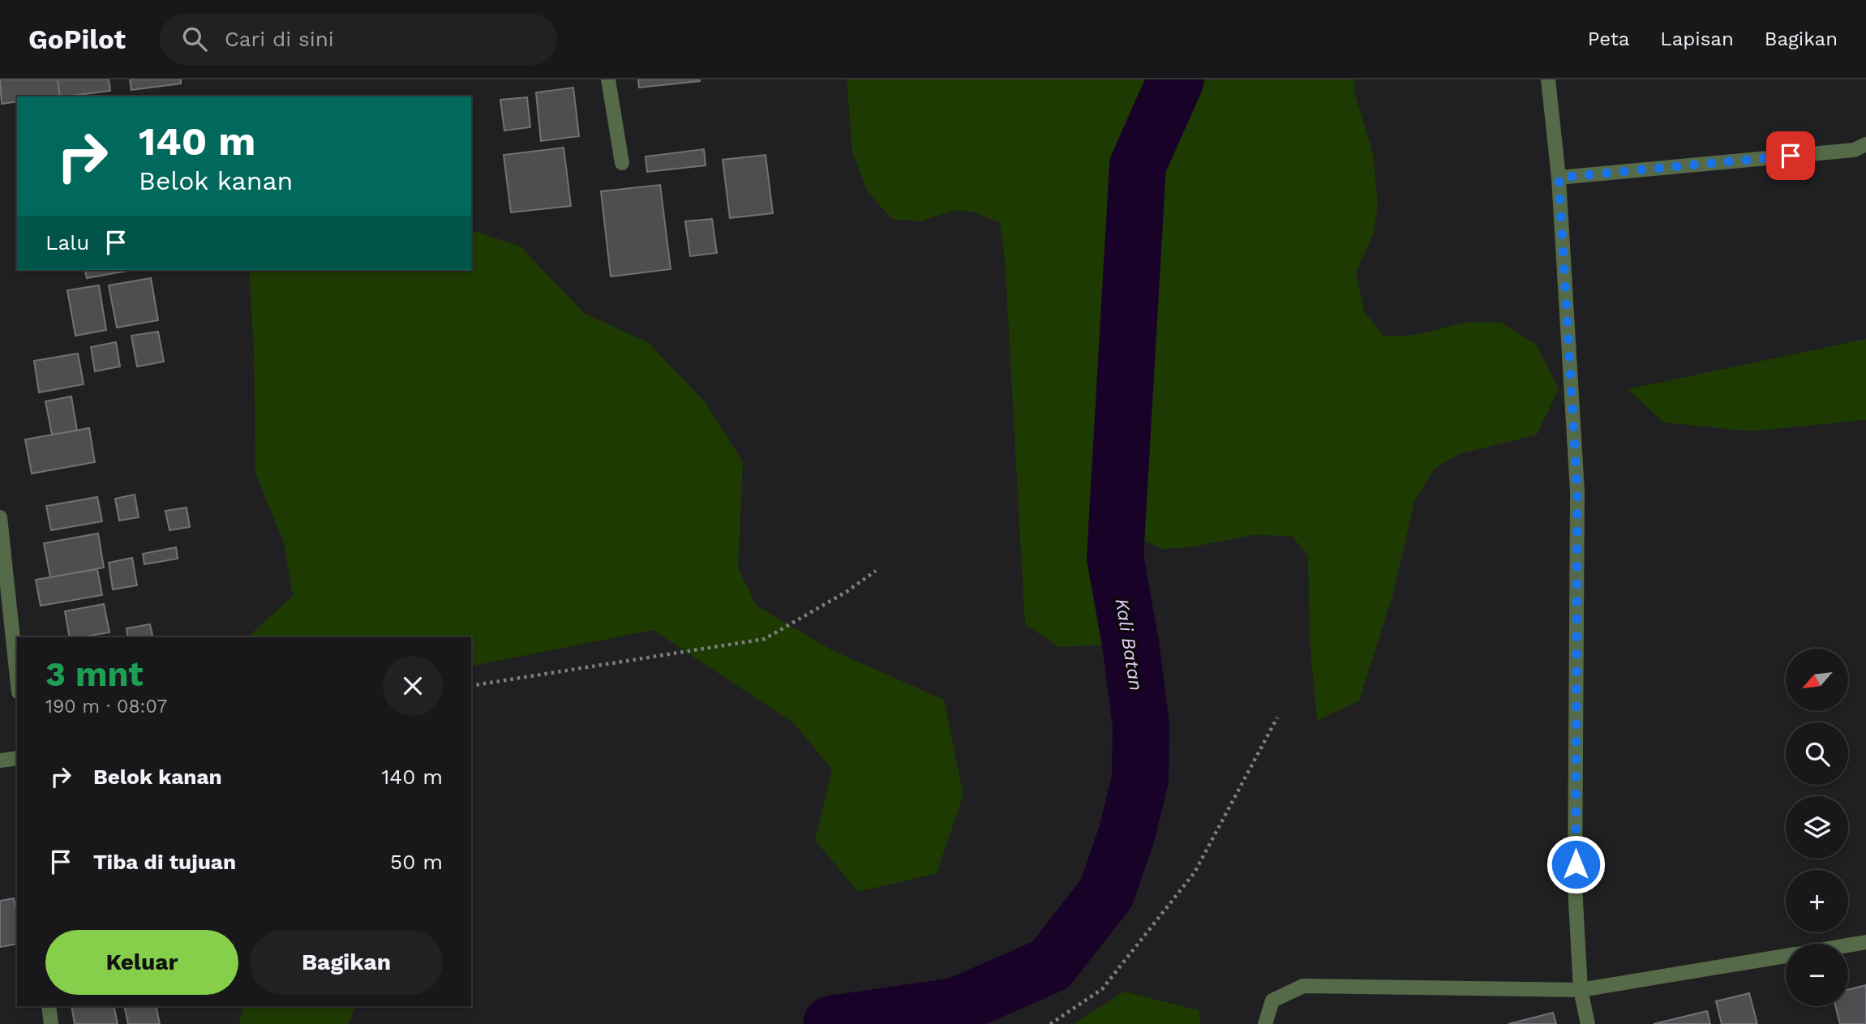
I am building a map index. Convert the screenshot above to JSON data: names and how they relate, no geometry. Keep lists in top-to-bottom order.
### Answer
{
  "water": ["Kali Batan"],
  "north": "bottom left",
  "page": {
    "header": "GoPilot",
    "search": "Cari di sini",
    "nav": ["Peta", "Lapisan", "Bagikan"],
    "turn": ["140 m", "Belok kanan"],
    "then": "Lalu",
    "heading": ["3 mnt", "190 m · 08:07"],
    "map_buttons": ["+", "−"],
    "list": [
      {
        "name": "Belok kanan",
        "value": "140 m"
      },
      {
        "name": "Tiba di tujuan",
        "value": "50 m"
      }
    ],
    "buttons": ["Keluar", "Bagikan"]
  }
}
